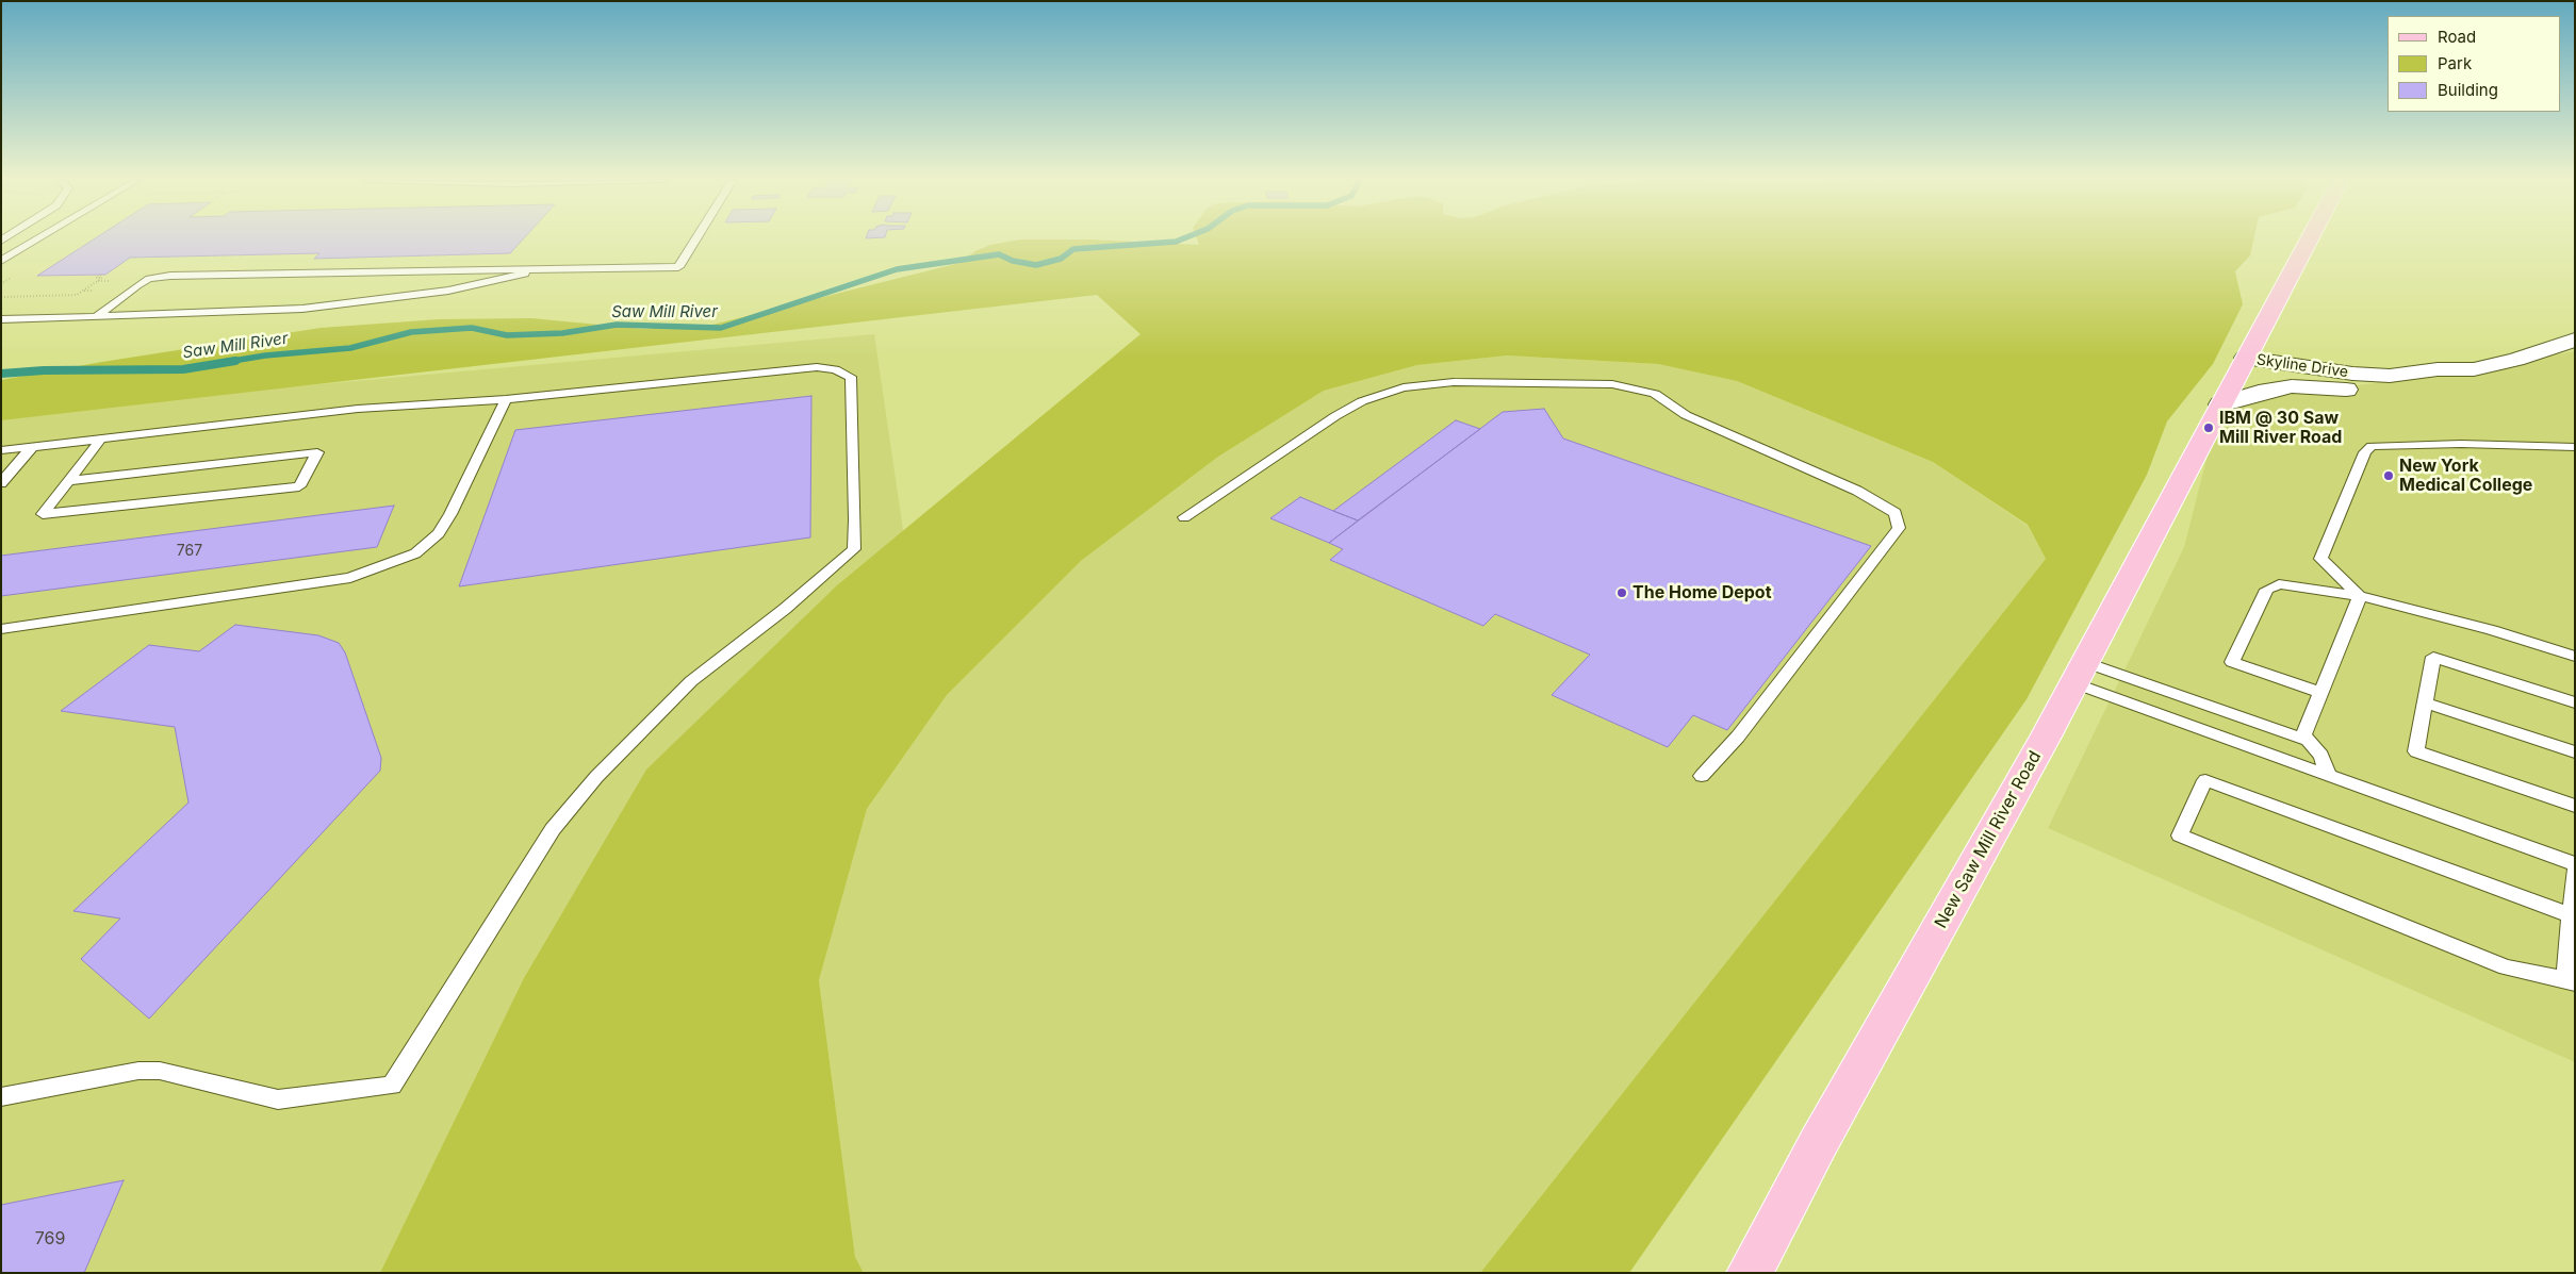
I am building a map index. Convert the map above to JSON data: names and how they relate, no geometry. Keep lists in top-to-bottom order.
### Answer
{
  "streets": {
    "main road": ["New Saw Mill River Road"],
    "street": ["Skyline Drive"]
  },
  "crossings": [
    ["Skyline Drive", "New Saw Mill River Road"]
  ],
  "water": ["Saw Mill River"],
  "places": ["IBM @ 30 Saw Mill River Road", "New York Medical College", "The Home Depot"],
  "house_numbers": ["767", "769"],
  "legend": ["Road", "Park", "Building"]
}
